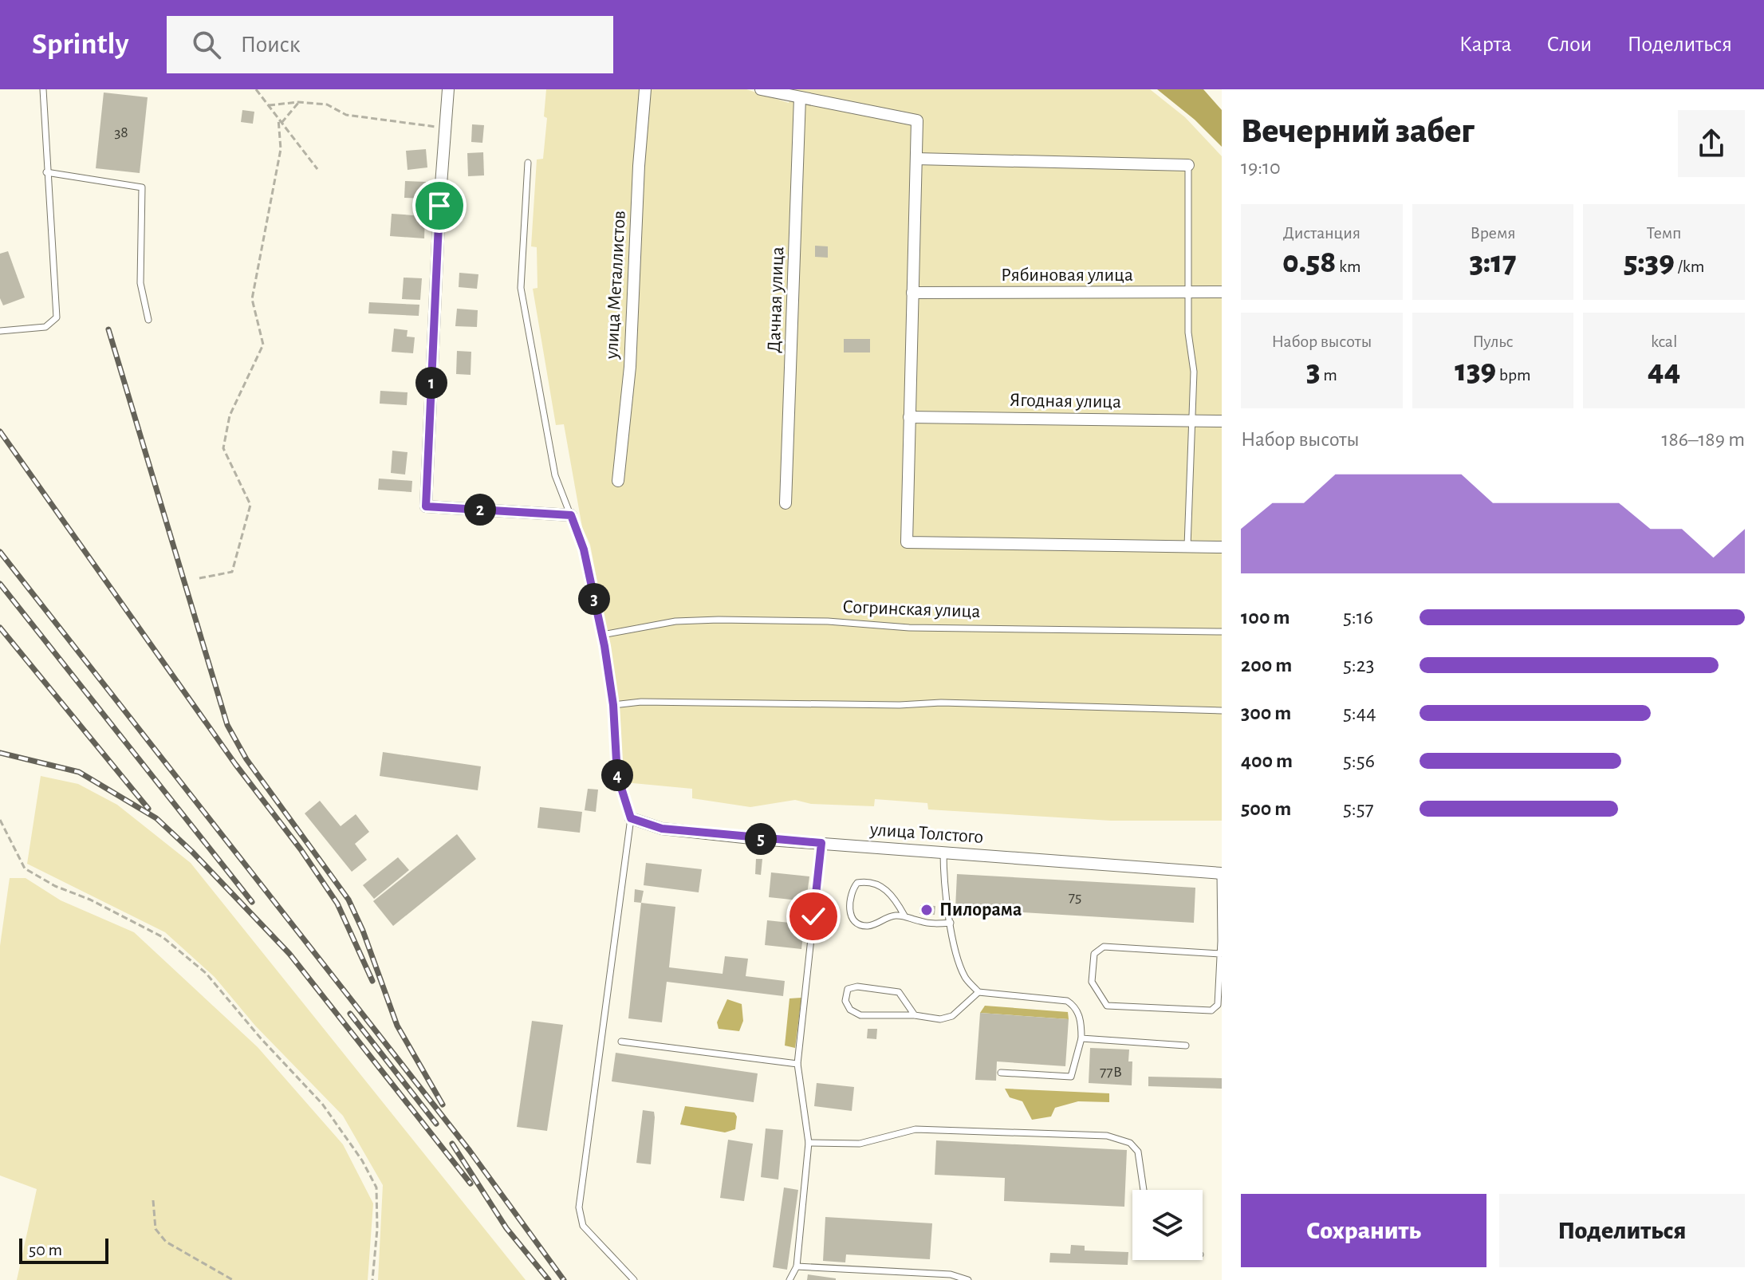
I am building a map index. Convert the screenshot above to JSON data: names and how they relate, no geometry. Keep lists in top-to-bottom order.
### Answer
{
  "streets": {
    "street": [
      "Рябиновая улица",
      "улица Металлистов",
      "Дачная улица",
      "Ягодная улица",
      "улица Толстого"
    ],
    "lane": ["Согринская улица"]
  },
  "places": ["Пилорама"],
  "house_numbers": ["38", "75", "77В"],
  "scale_bar": "50 m",
  "page": {
    "header": "Sprintly",
    "search": "Поиск",
    "nav": ["Карта", "Слои", "Поделиться"],
    "heading": ["Вечерний забег", "19:10"],
    "stats": [
      ["Дистанция", "0.58 km"],
      ["Время", "3:17"],
      ["Темп", "5:39 /km"],
      ["Набор высоты", "3 m"],
      ["Пульс", "139 bpm"],
      ["kcal", "44"]
    ],
    "pins": [
      "1",
      "2",
      "3",
      "4",
      "5"
    ],
    "chart": ["Набор высоты", "186–189 m"],
    "list": [
      {
        "name": "100 m",
        "note": "5:16"
      },
      {
        "name": "200 m",
        "note": "5:23"
      },
      {
        "name": "300 m",
        "note": "5:44"
      },
      {
        "name": "400 m",
        "note": "5:56"
      },
      {
        "name": "500 m",
        "note": "5:57"
      }
    ],
    "buttons": ["Сохранить", "Поделиться"],
    "scale": "50 m"
  }
}
